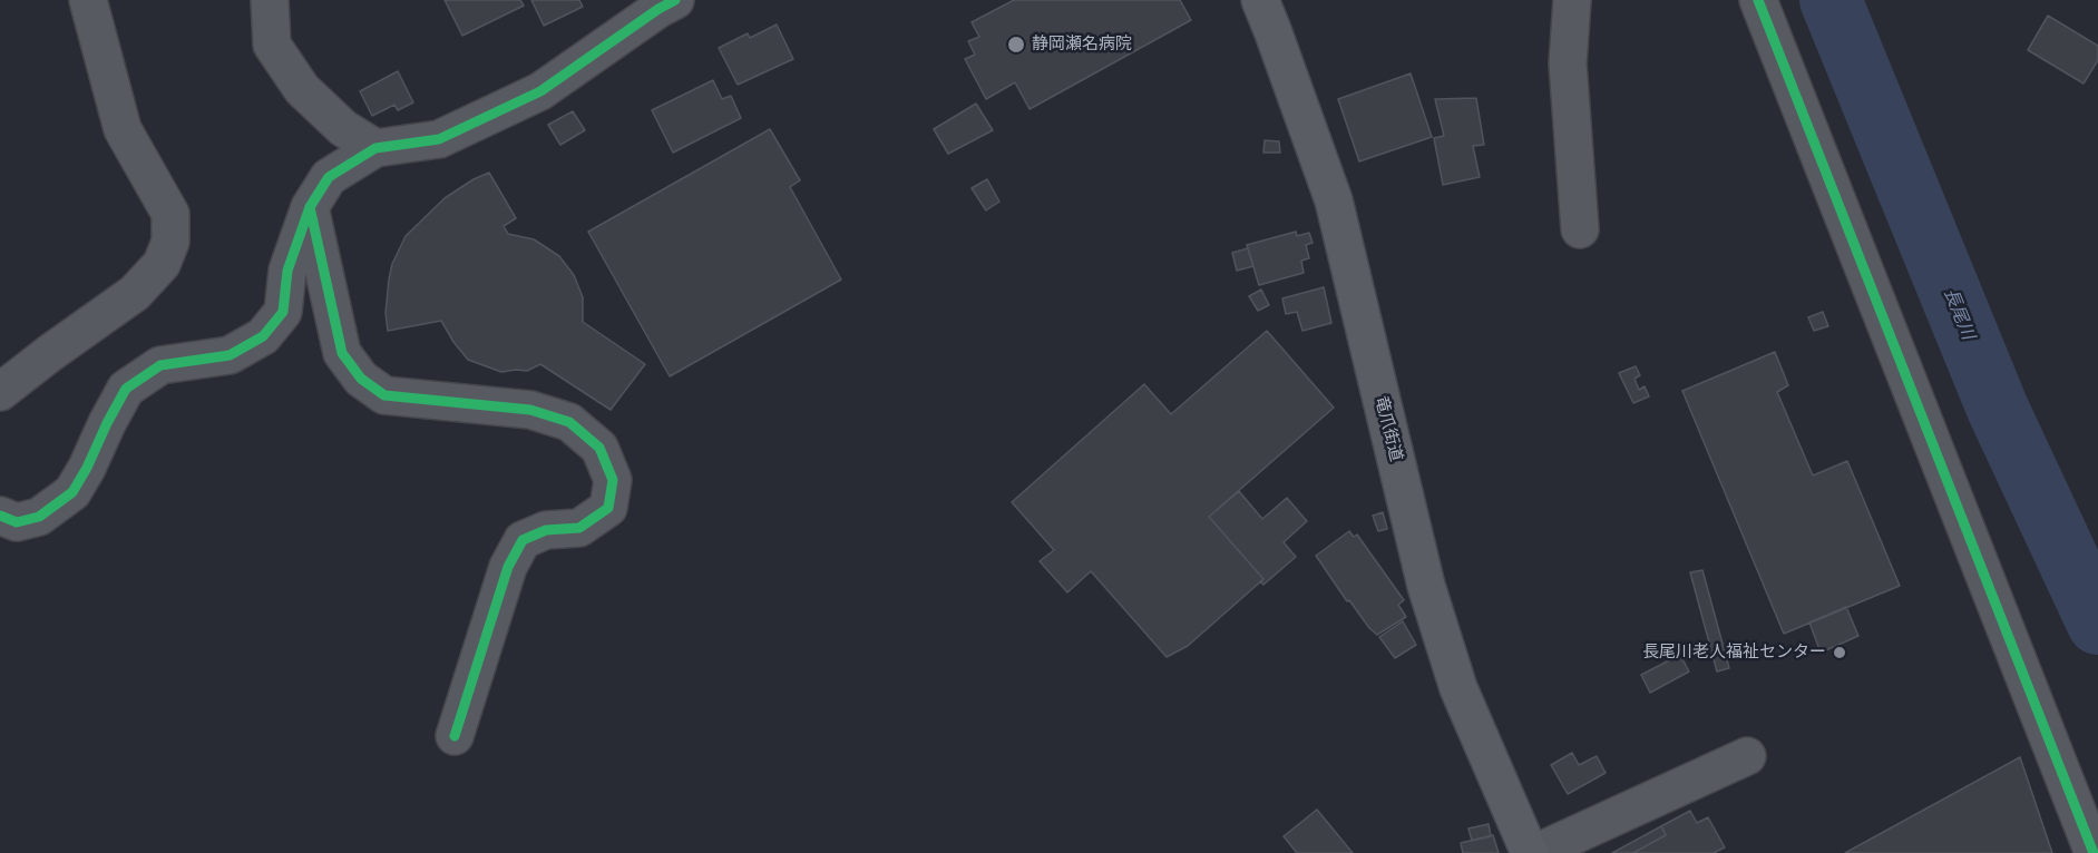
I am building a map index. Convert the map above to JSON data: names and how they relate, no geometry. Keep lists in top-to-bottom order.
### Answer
{
  "streets": {
    "main road": ["竜爪街道"]
  },
  "water": ["長尾川"],
  "places": ["静岡瀬名病院", "長尾川老人福祉センター"]
}
